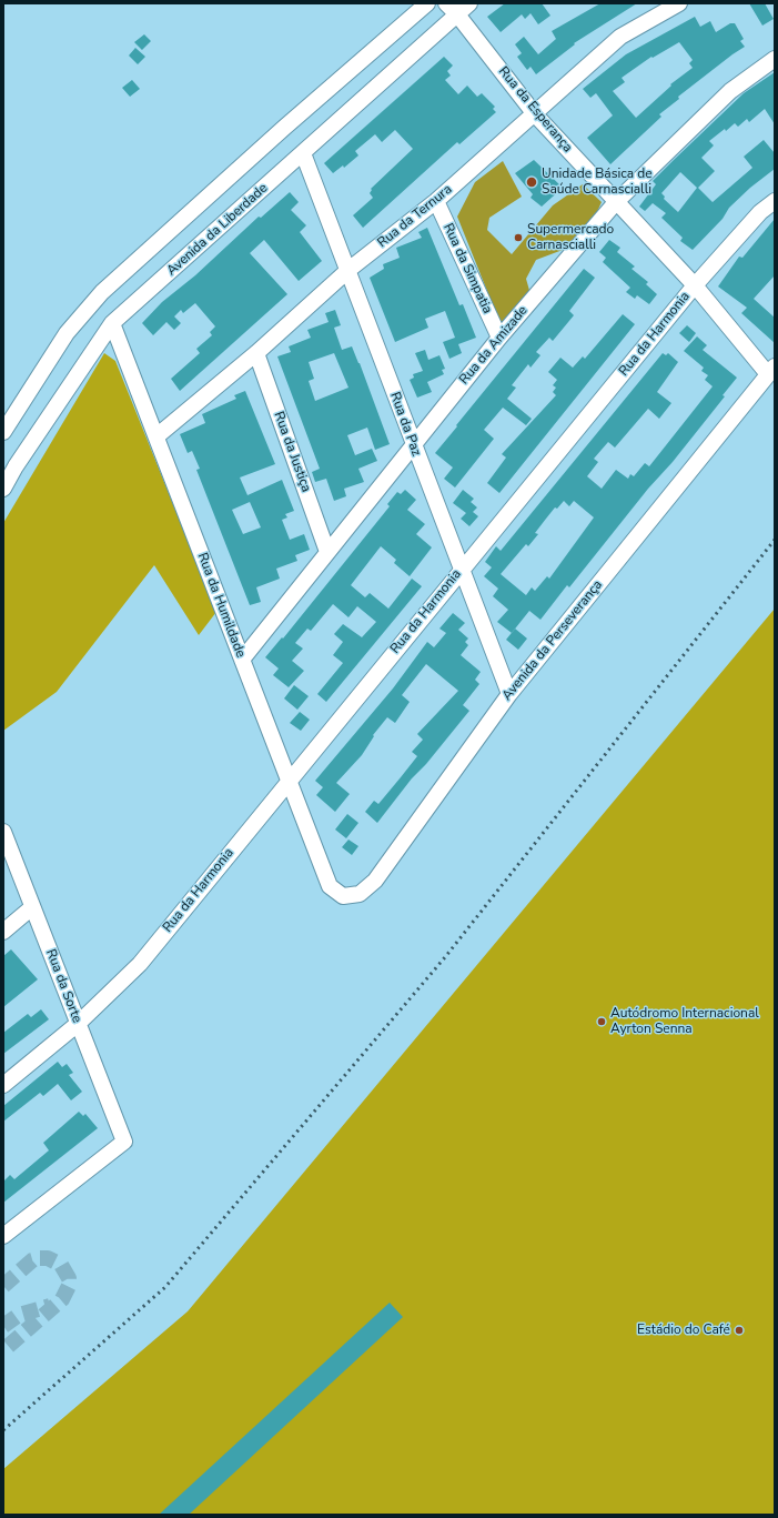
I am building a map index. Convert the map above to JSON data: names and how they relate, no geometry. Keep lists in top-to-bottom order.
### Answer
{
  "streets": {
    "street": [
      "Rua da Esperança",
      "Rua da Ternura",
      "Avenida da Liberdade",
      "Rua da Simpatia",
      "Rua da Harmonia",
      "Rua da Amizade",
      "Rua da Paz",
      "Rua da Justiça",
      "Rua da Humildade",
      "Avenida da Perseverança",
      "Rua da Sorte"
    ]
  },
  "crossings": [
    ["Rua da Esperança", "Rua da Ternura"],
    ["Rua da Esperança", "Avenida da Liberdade"],
    ["Rua da Esperança", "Rua da Harmonia"],
    ["Rua da Esperança", "Rua da Amizade"],
    ["Rua da Esperança", "Avenida da Perseverança"],
    ["Rua da Ternura", "Rua da Simpatia"],
    ["Rua da Ternura", "Rua da Paz"],
    ["Rua da Ternura", "Rua da Justiça"],
    ["Rua da Ternura", "Rua da Humildade"],
    ["Avenida da Liberdade", "Rua da Paz"],
    ["Avenida da Liberdade", "Rua da Humildade"],
    ["Rua da Simpatia", "Rua da Amizade"],
    ["Rua da Harmonia", "Rua da Paz"],
    ["Rua da Harmonia", "Rua da Humildade"],
    ["Rua da Harmonia", "Rua da Sorte"],
    ["Rua da Amizade", "Rua da Paz"],
    ["Rua da Amizade", "Rua da Justiça"],
    ["Rua da Amizade", "Rua da Humildade"],
    ["Rua da Paz", "Avenida da Perseverança"],
    ["Rua da Humildade", "Avenida da Perseverança"]
  ],
  "places": [
    "Unidade Básica de Saúde Carnascialli",
    "Supermercado Carnascialli",
    "Autódromo Internacional Ayrton Senna",
    "Estádio do Café"
  ]
}
